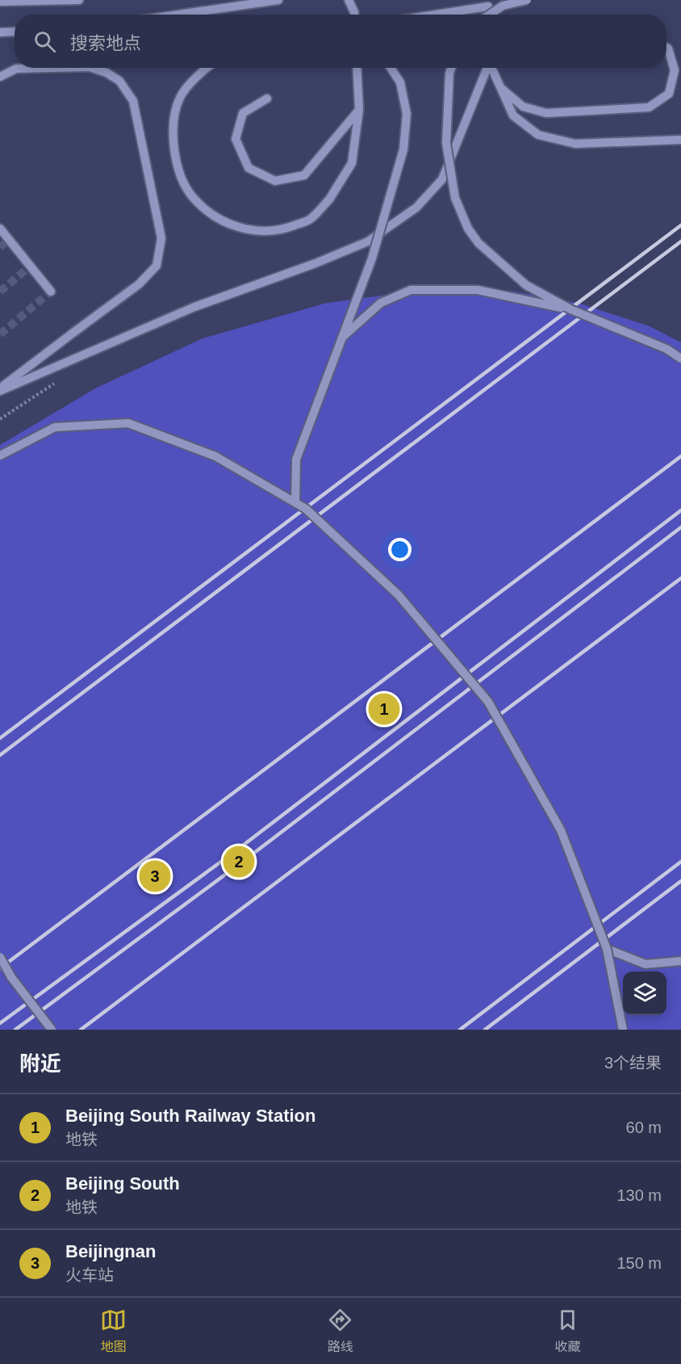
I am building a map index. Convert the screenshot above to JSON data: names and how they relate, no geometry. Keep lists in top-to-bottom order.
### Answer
{
  "page": {
    "search": "搜索地点",
    "pins": ["1", "2", "3"],
    "heading": ["附近", "3个结果"],
    "list": [
      {
        "mark": "1",
        "name": "Beijing South Railway Station",
        "note": "地铁",
        "value": "60 m"
      },
      {
        "mark": "2",
        "name": "Beijing South",
        "note": "地铁",
        "value": "130 m"
      },
      {
        "mark": "3",
        "name": "Beijingnan",
        "note": "火车站",
        "value": "150 m"
      }
    ],
    "nav": ["地图", "路线", "收藏"]
  }
}
